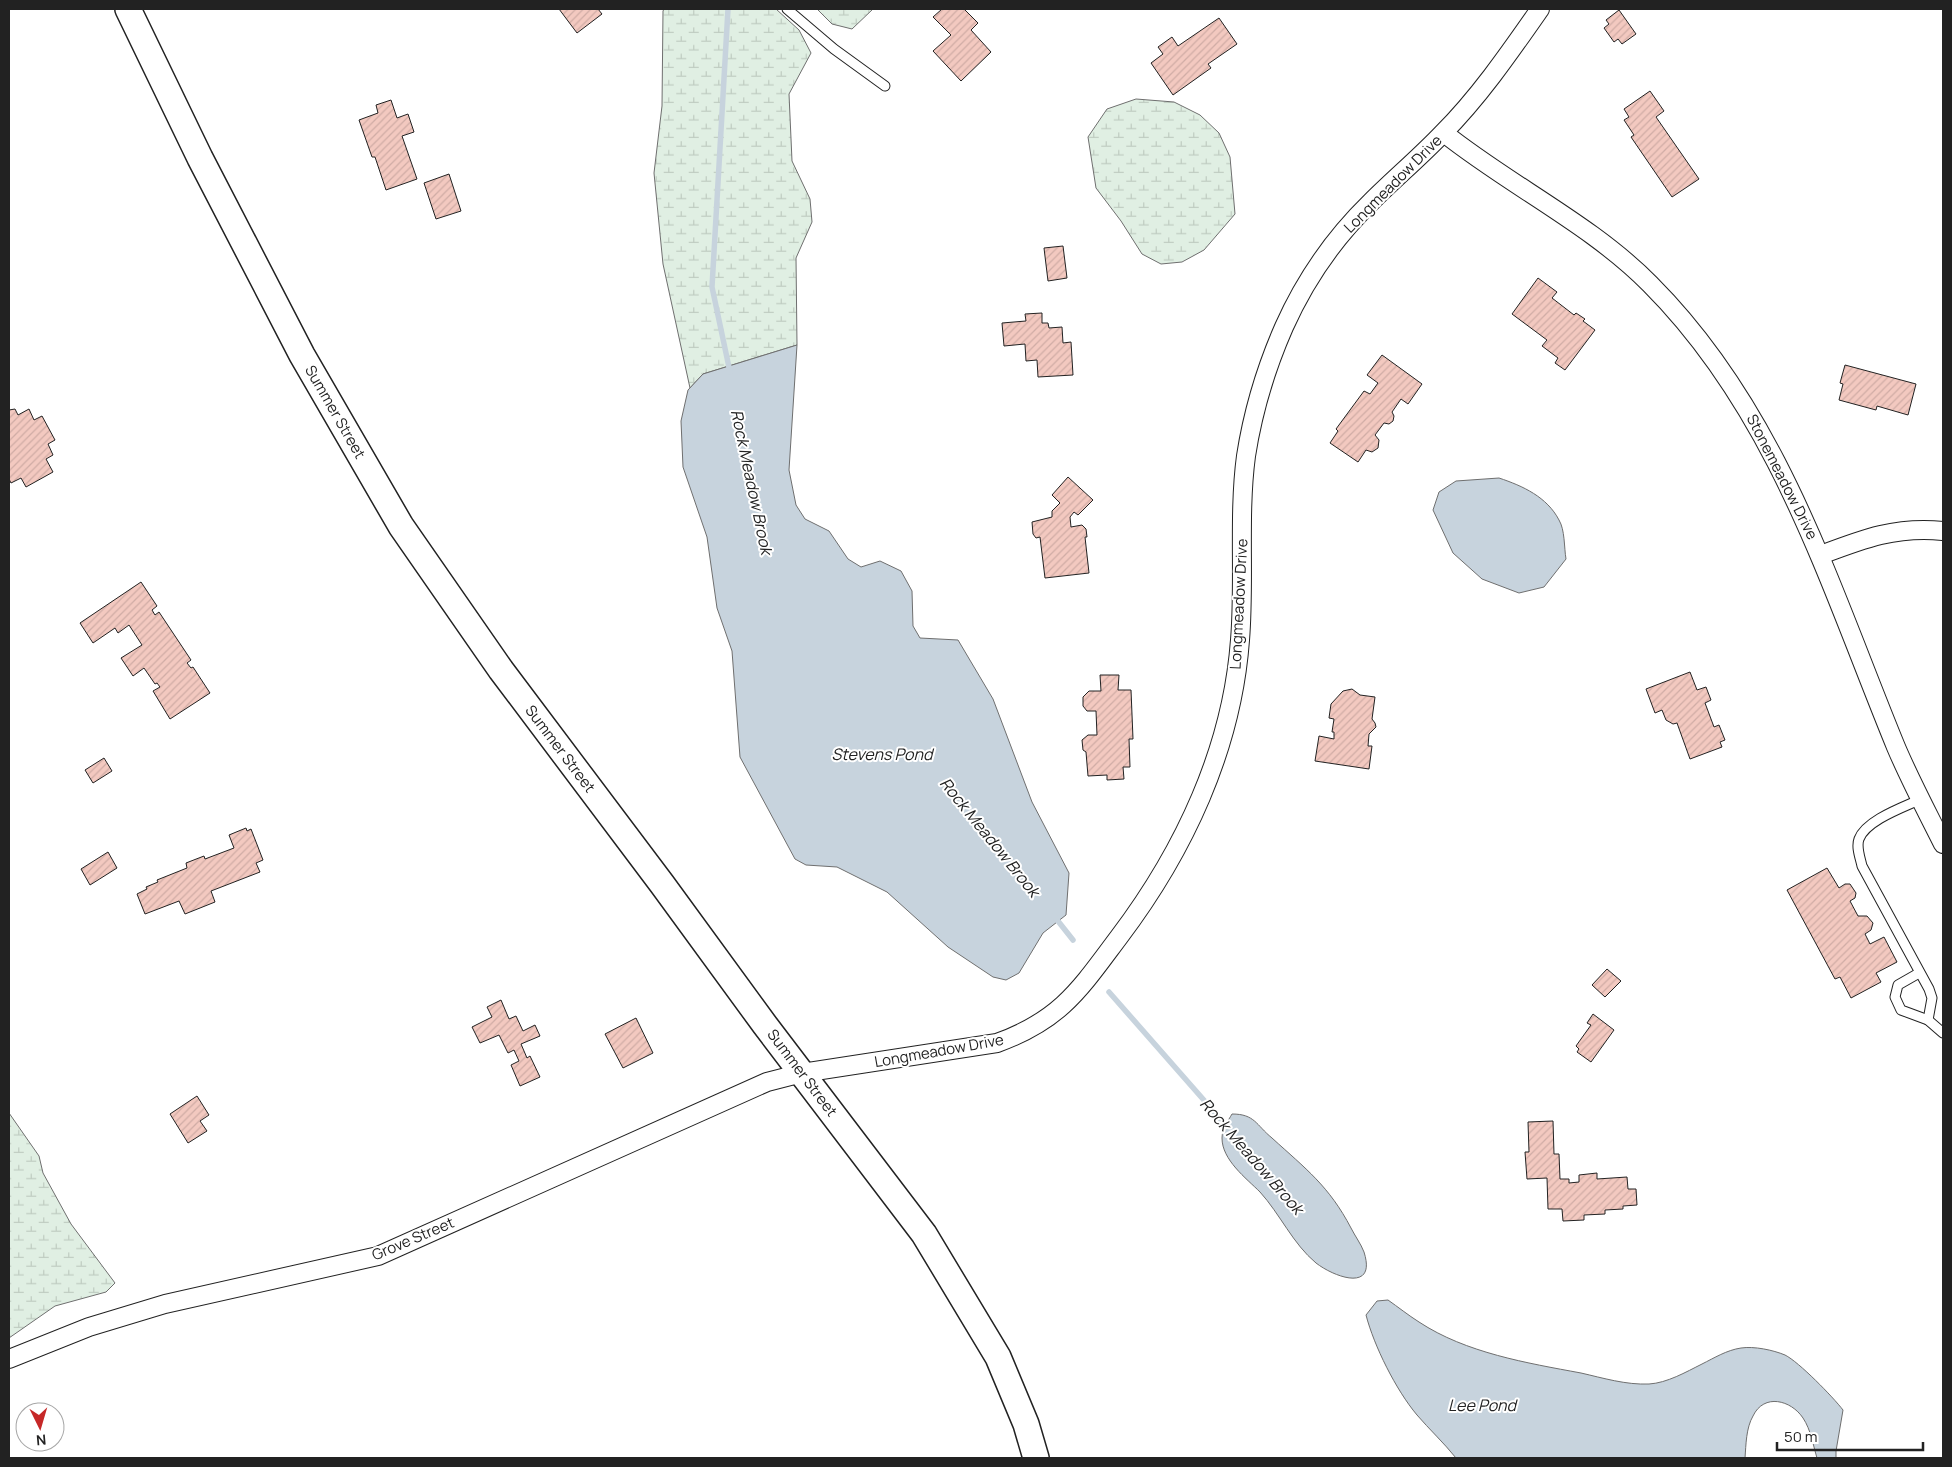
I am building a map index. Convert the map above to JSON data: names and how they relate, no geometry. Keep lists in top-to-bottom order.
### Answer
{
  "streets": {
    "main road": ["Summer Street"],
    "street": ["Longmeadow Drive", "Stonemeadow Drive", "Grove Street"]
  },
  "crossings": [
    ["Longmeadow Drive", "Summer Street"],
    ["Longmeadow Drive", "Stonemeadow Drive"],
    ["Longmeadow Drive", "Grove Street"],
    ["Summer Street", "Grove Street"]
  ],
  "water": ["Rock Meadow Brook", "Stevens Pond", "Lee Pond"],
  "scale_bar": "50 m",
  "north": "bottom"
}
